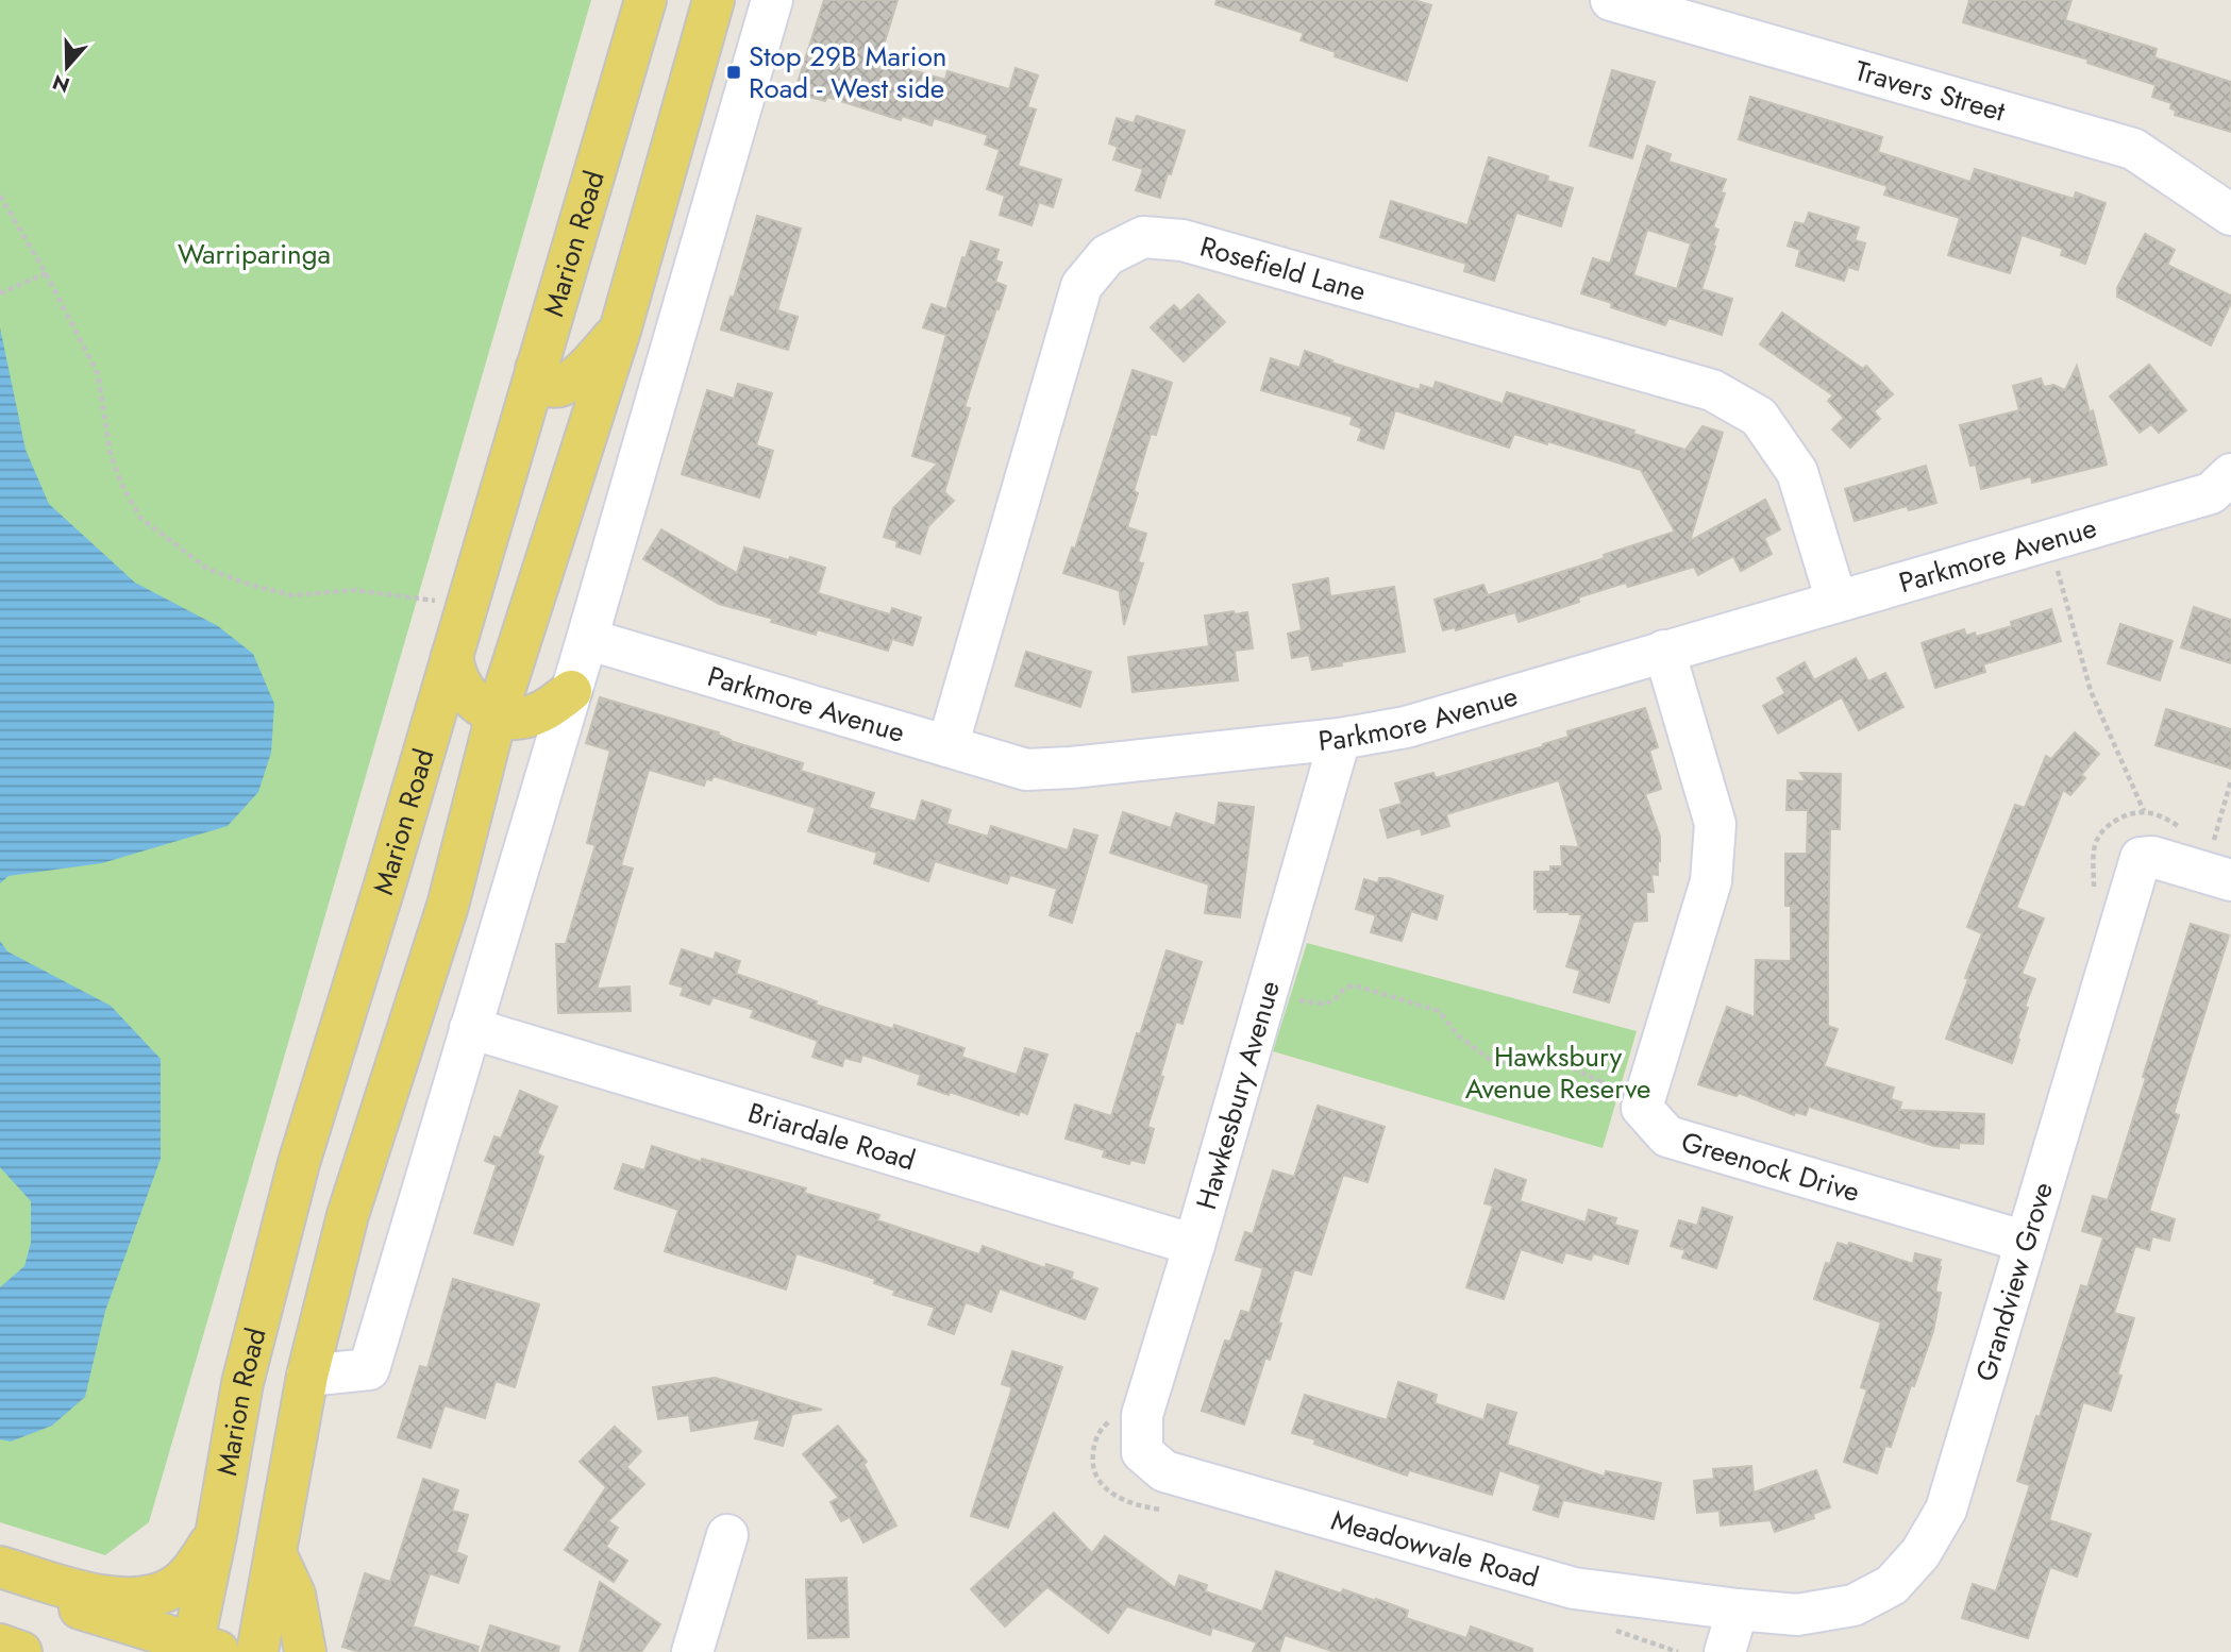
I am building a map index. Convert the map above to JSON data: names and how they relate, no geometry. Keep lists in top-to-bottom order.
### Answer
{
  "streets": {
    "main road": ["Marion Road"],
    "street": [
      "Travers Street",
      "Rosefield Lane",
      "Parkmore Avenue",
      "Hawkesbury Avenue",
      "Briardale Road",
      "Greenock Drive",
      "Grandview Grove",
      "Meadowvale Road"
    ]
  },
  "crossings": [
    ["Rosefield Lane", "Parkmore Avenue"],
    ["Parkmore Avenue", "Hawkesbury Avenue"],
    ["Parkmore Avenue", "Greenock Drive"],
    ["Hawkesbury Avenue", "Briardale Road"],
    ["Hawkesbury Avenue", "Meadowvale Road"],
    ["Greenock Drive", "Grandview Grove"],
    ["Grandview Grove", "Meadowvale Road"]
  ],
  "parks": ["Warriparinga", "Hawksbury Avenue Reserve"],
  "places": {
    "transit": ["Stop 29B Marion Road - West side"]
  },
  "north": "bottom"
}
